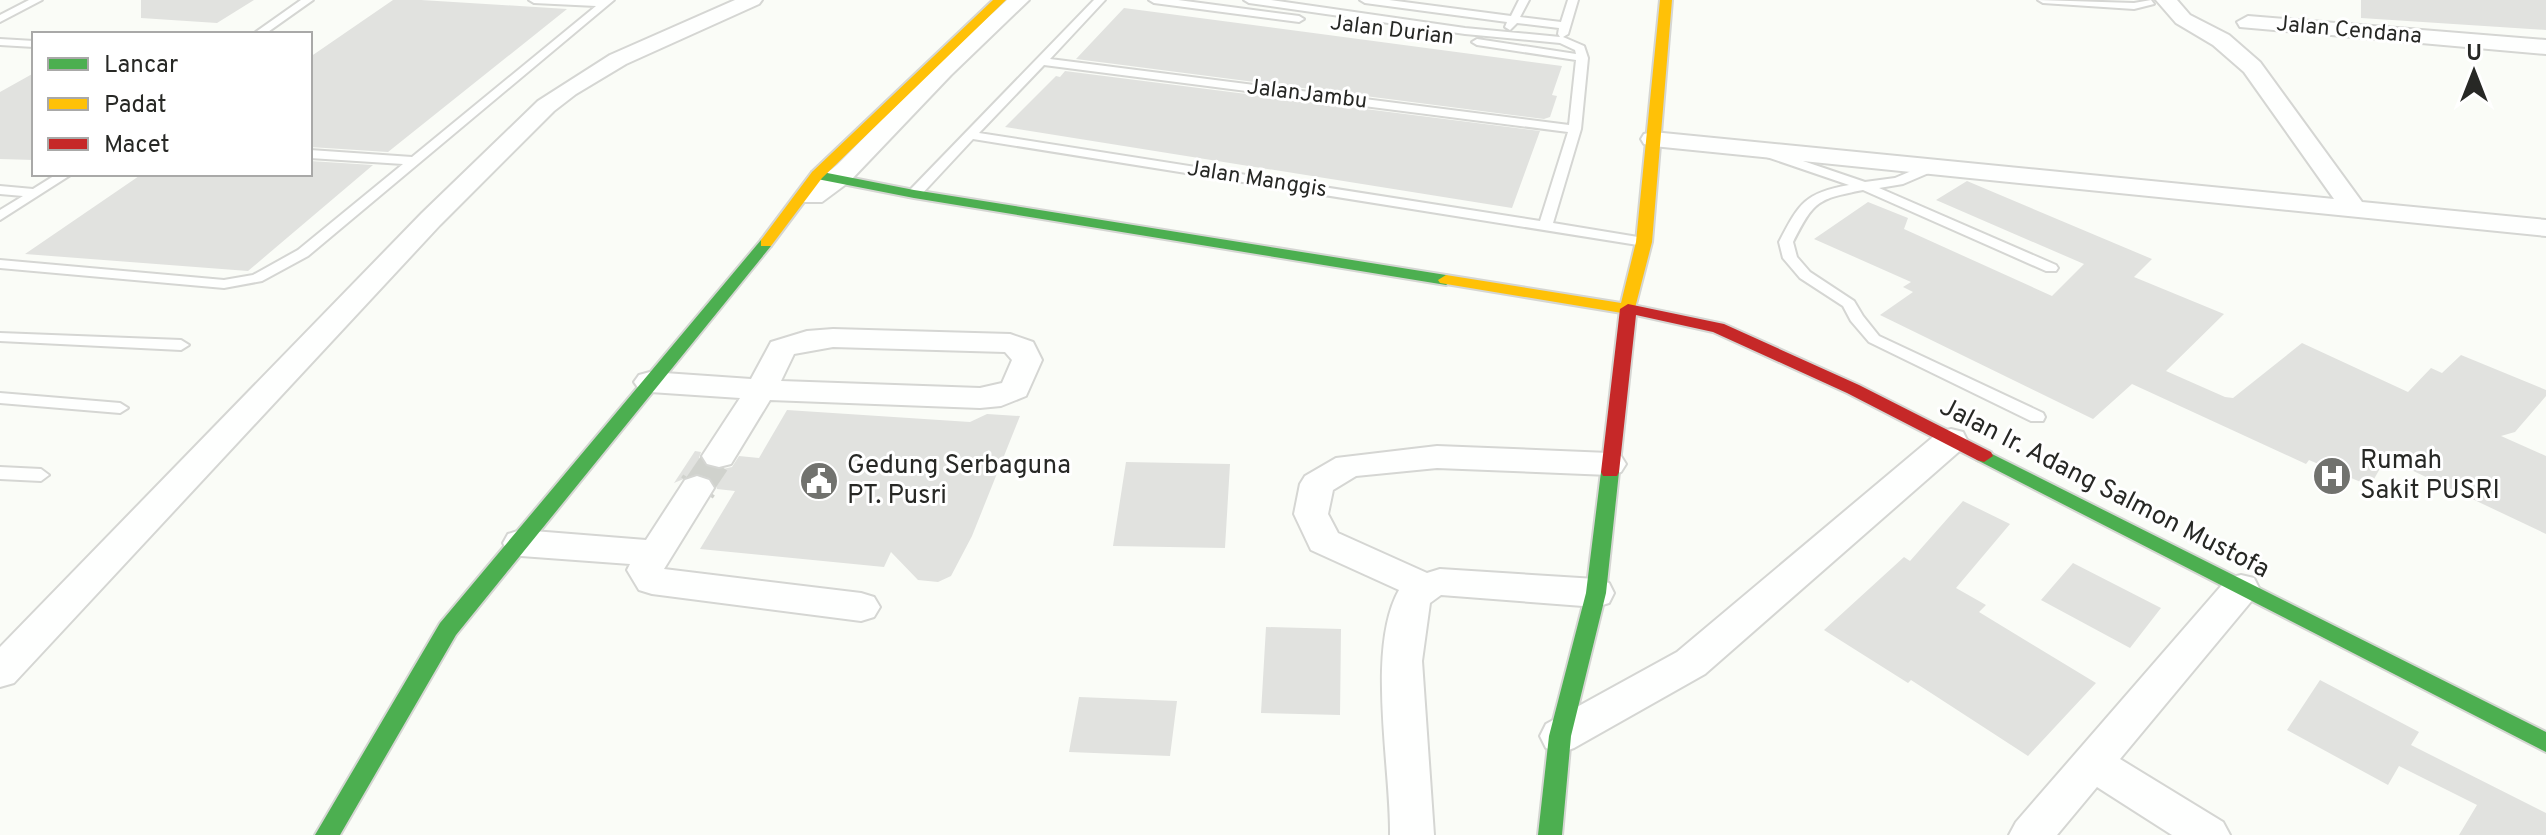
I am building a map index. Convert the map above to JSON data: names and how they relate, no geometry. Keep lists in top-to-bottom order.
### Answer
{
  "streets": {
    "street": ["Jalan Cendana", "Jalan Ir. Adang Salmon Mustofa"],
    "lane": ["Jalan Durian", "JalanJambu", "Jalan Manggis"]
  },
  "places": {
    "hospital": ["Rumah Sakit PUSRI"],
    "public building": ["Gedung Serbaguna PT. Pusri"]
  },
  "legend": ["Lancar", "Padat", "Macet"],
  "north": "top"
}
